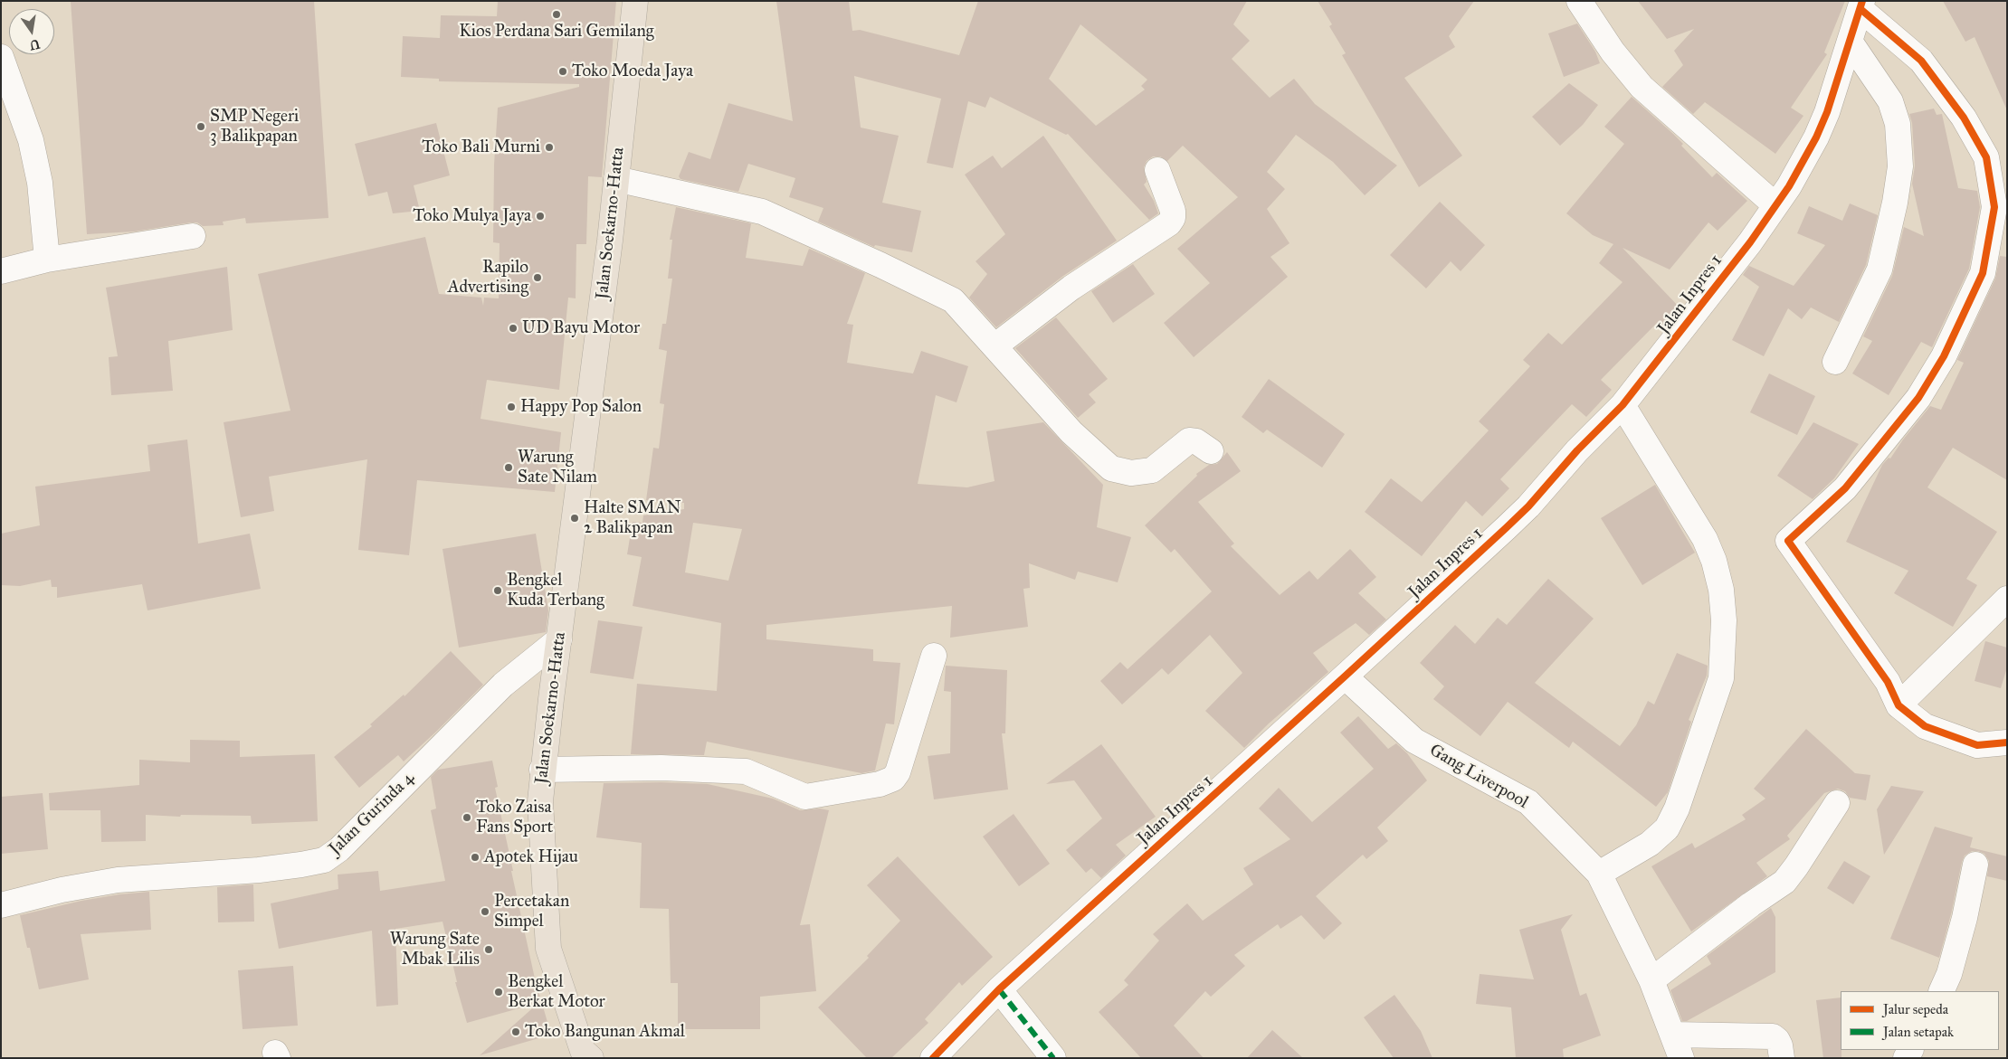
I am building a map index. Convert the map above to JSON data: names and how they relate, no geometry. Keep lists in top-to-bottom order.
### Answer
{
  "streets": {
    "highway": ["Jalan Soekarno-Hatta"],
    "street": ["Jalan Inpres 1", "Gang Liverpool", "Jalan Gurinda 4"]
  },
  "crossings": [
    ["Jalan Soekarno-Hatta", "Jalan Gurinda 4"],
    ["Jalan Inpres 1", "Gang Liverpool"]
  ],
  "places": [
    "Kios Perdana Sari Gemilang",
    "Toko Moeda Jaya",
    "SMP Negeri 3 Balikpapan",
    "Toko Bali Murni",
    "Toko Mulya Jaya",
    "Rapilo Advertising",
    "UD Bayu Motor",
    "Happy Pop Salon",
    "Warung Sate Nilam",
    "Halte SMAN 2 Balikpapan",
    "Bengkel Kuda Terbang",
    "Toko Zaisa Fans Sport",
    "Apotek Hijau",
    "Percetakan Simpel",
    "Warung Sate Mbak Lilis",
    "Bengkel Berkat Motor",
    "Toko Bangunan Akmal"
  ],
  "legend": ["Jalur sepeda", "Jalan setapak"],
  "north": "bottom"
}
